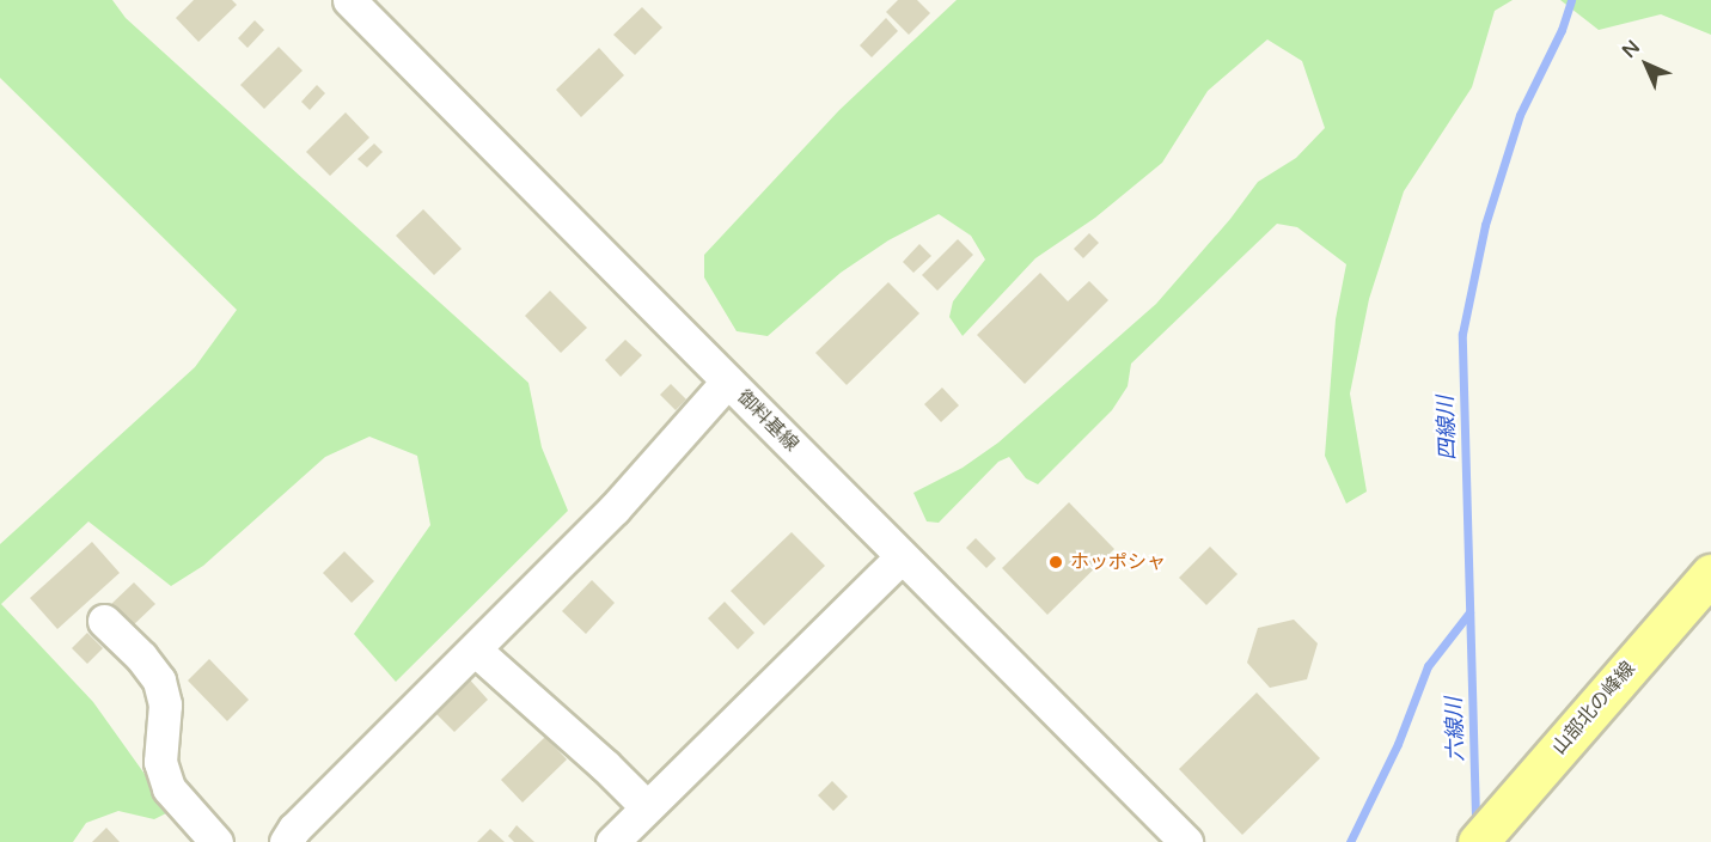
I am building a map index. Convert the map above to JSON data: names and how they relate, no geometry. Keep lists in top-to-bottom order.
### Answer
{
  "streets": {
    "main road": ["山部北の峰線"],
    "street": ["御料基線"]
  },
  "water": ["四線川", "六線川"],
  "places": ["ホッポシャ"],
  "north": "top left"
}
